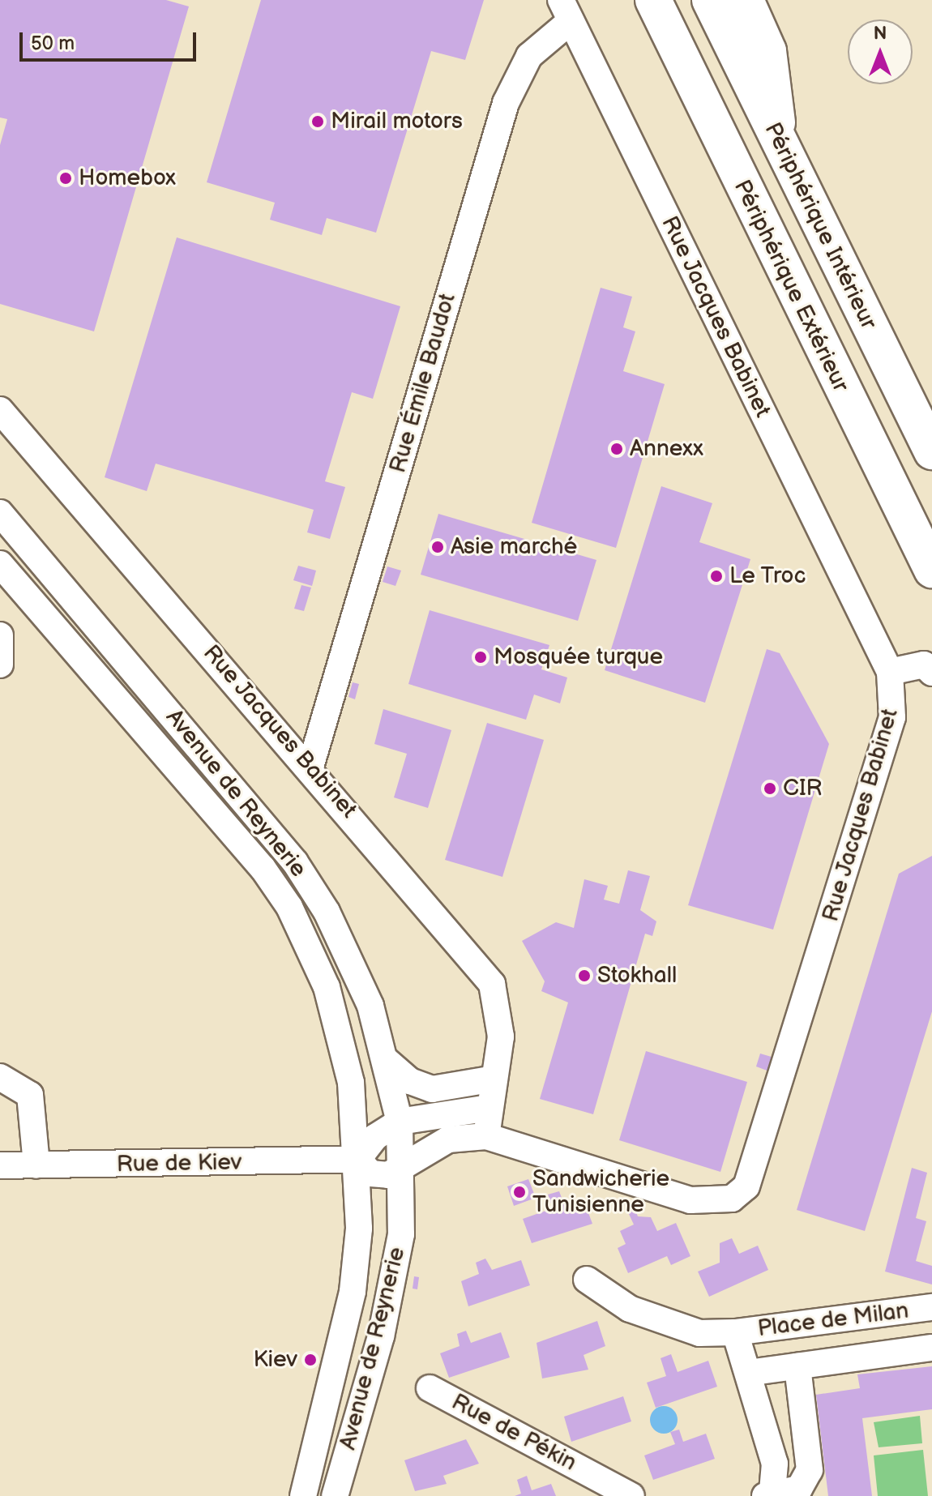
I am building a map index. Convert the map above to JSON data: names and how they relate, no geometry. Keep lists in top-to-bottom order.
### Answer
{
  "streets": {
    "highway": ["Périphérique Intérieur", "Périphérique Extérieur"],
    "street": [
      "Rue Jacques Babinet",
      "Rue Émile Baudot",
      "Avenue de Reynerie",
      "Rue de Kiev",
      "Place de Milan",
      "Rue de Pékin"
    ]
  },
  "crossings": [
    ["Rue Jacques Babinet", "Rue Émile Baudot"],
    ["Rue Jacques Babinet", "Avenue de Reynerie"],
    ["Rue Jacques Babinet", "Rue de Kiev"],
    ["Avenue de Reynerie", "Rue de Kiev"]
  ],
  "places": [
    "Mirail motors",
    "Homebox",
    "Annexx",
    "Asie marché",
    "Le Troc",
    "Mosquée turque",
    "CIR",
    "Stokhall",
    "Sandwicherie Tunisienne",
    "Kiev"
  ],
  "scale_bar": "50 m",
  "north": "top"
}
